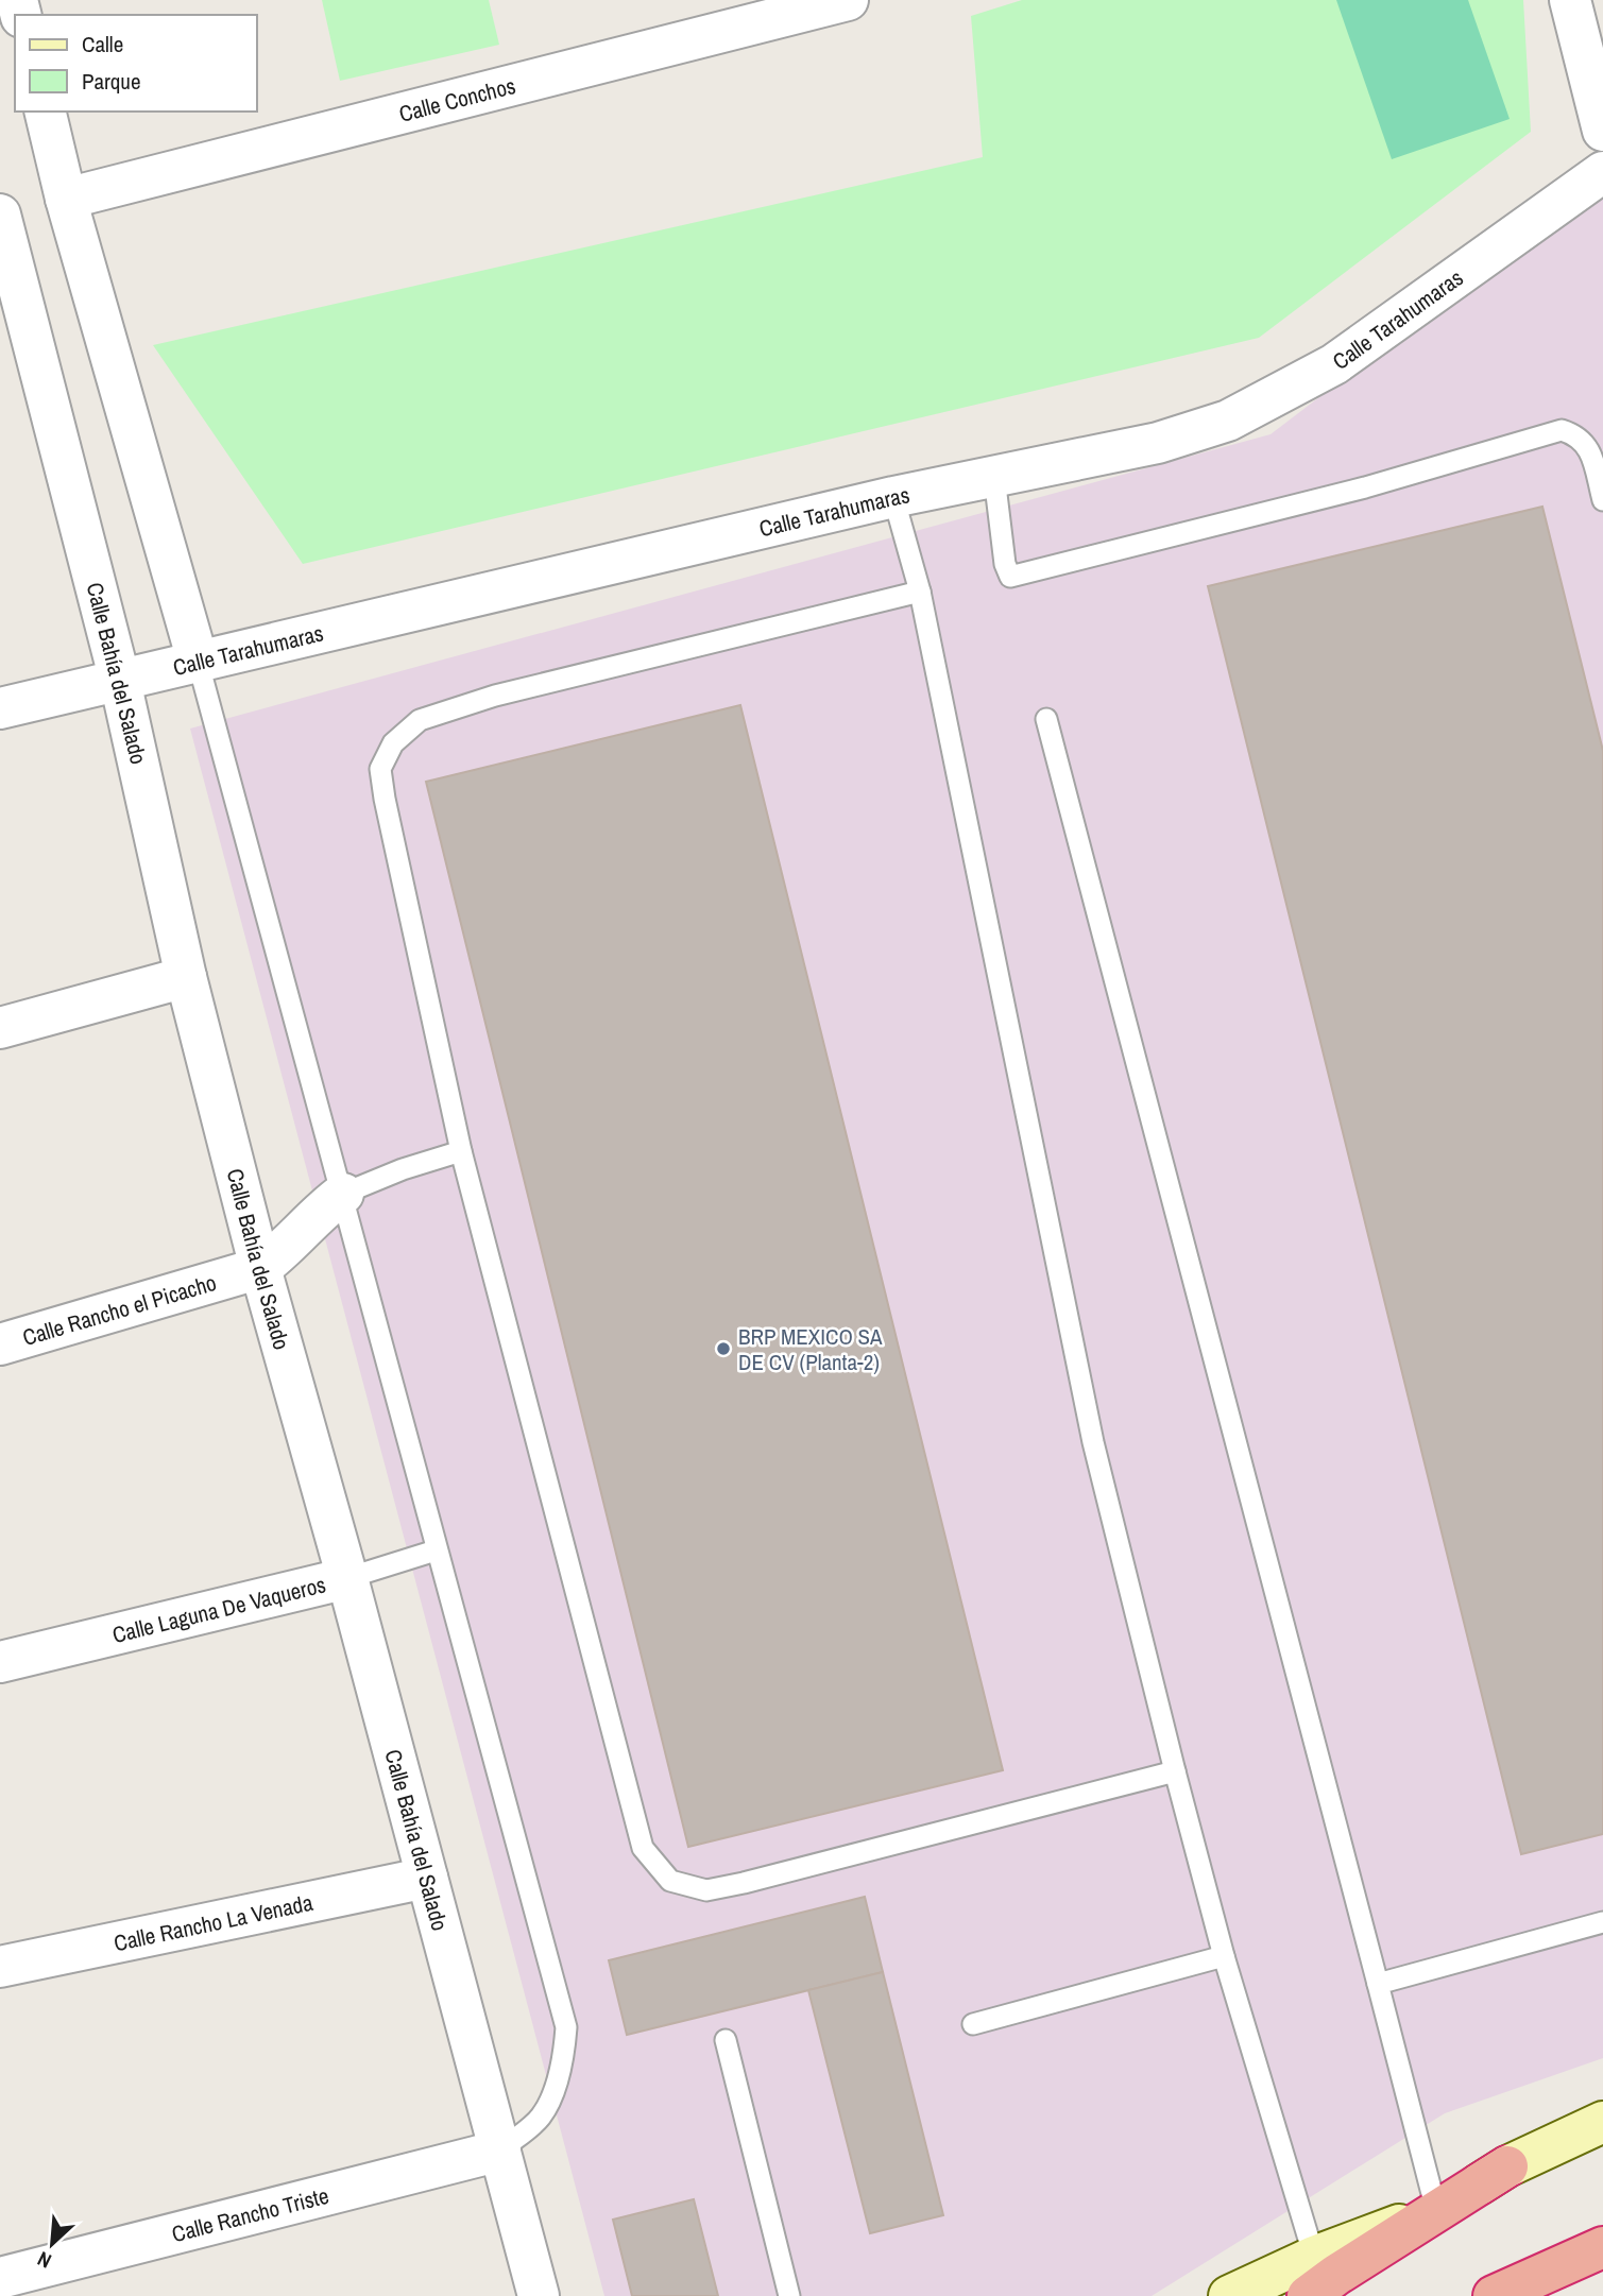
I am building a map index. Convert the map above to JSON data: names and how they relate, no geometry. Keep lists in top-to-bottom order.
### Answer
{
  "streets": {
    "street": [
      "Calle Conchos",
      "Calle Tarahumaras",
      "Calle Bahía del Salado",
      "Calle Rancho el Picacho",
      "Calle Laguna De Vaqueros",
      "Calle Rancho La Venada",
      "Calle Rancho Triste"
    ]
  },
  "crossings": [
    ["Calle Tarahumaras", "Calle Bahía del Salado"],
    ["Calle Bahía del Salado", "Calle Rancho el Picacho"],
    ["Calle Bahía del Salado", "Calle Laguna De Vaqueros"],
    ["Calle Bahía del Salado", "Calle Rancho La Venada"],
    ["Calle Bahía del Salado", "Calle Rancho Triste"]
  ],
  "places": ["BRP MEXICO SA DE CV (Planta-2)"],
  "legend": ["Calle", "Parque"],
  "north": "bottom left"
}
